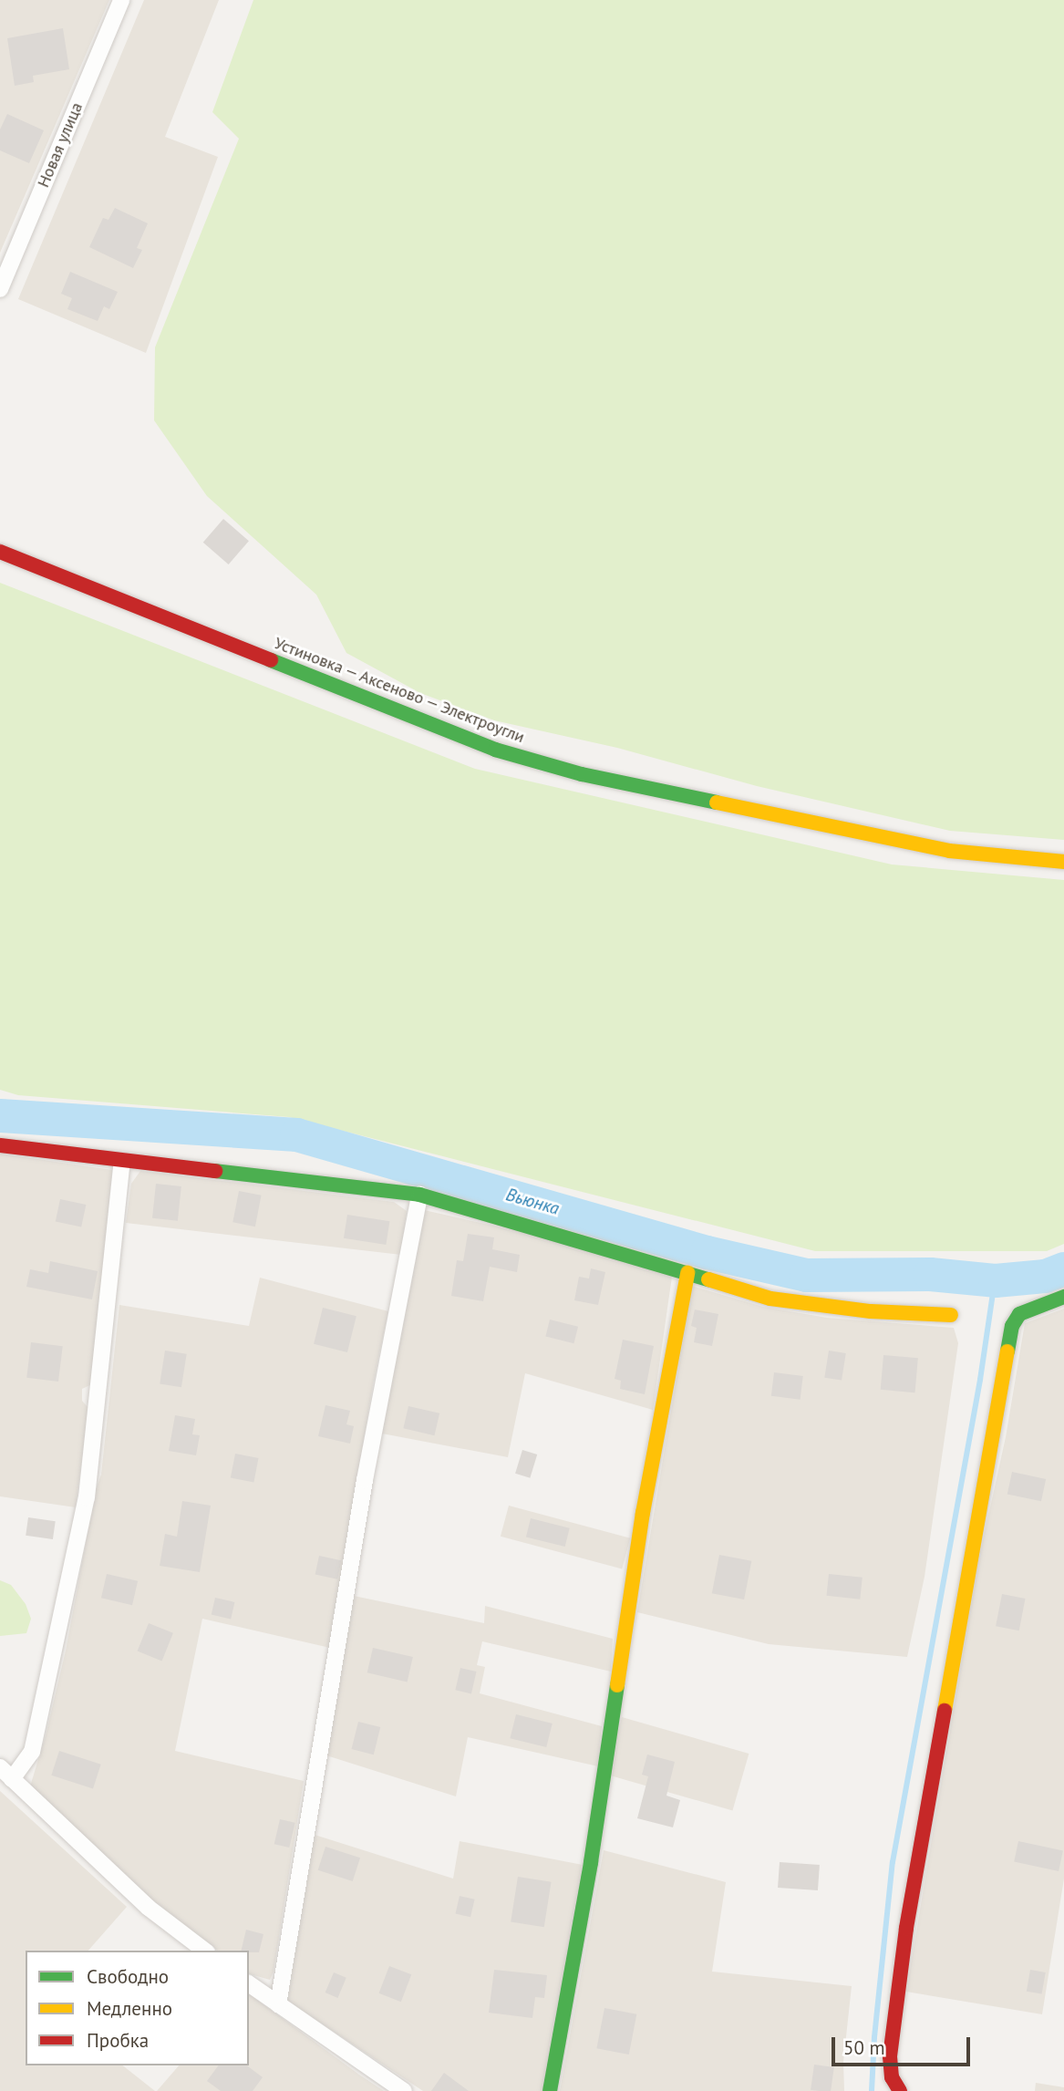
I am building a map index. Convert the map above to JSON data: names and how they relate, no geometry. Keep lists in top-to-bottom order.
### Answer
{
  "streets": {
    "street": ["Новая улица", "Устиновка — Аксеново — Электроугли"]
  },
  "water": ["Вьюнка"],
  "legend": ["Свободно", "Медленно", "Пробка"],
  "scale_bar": "50 m"
}
